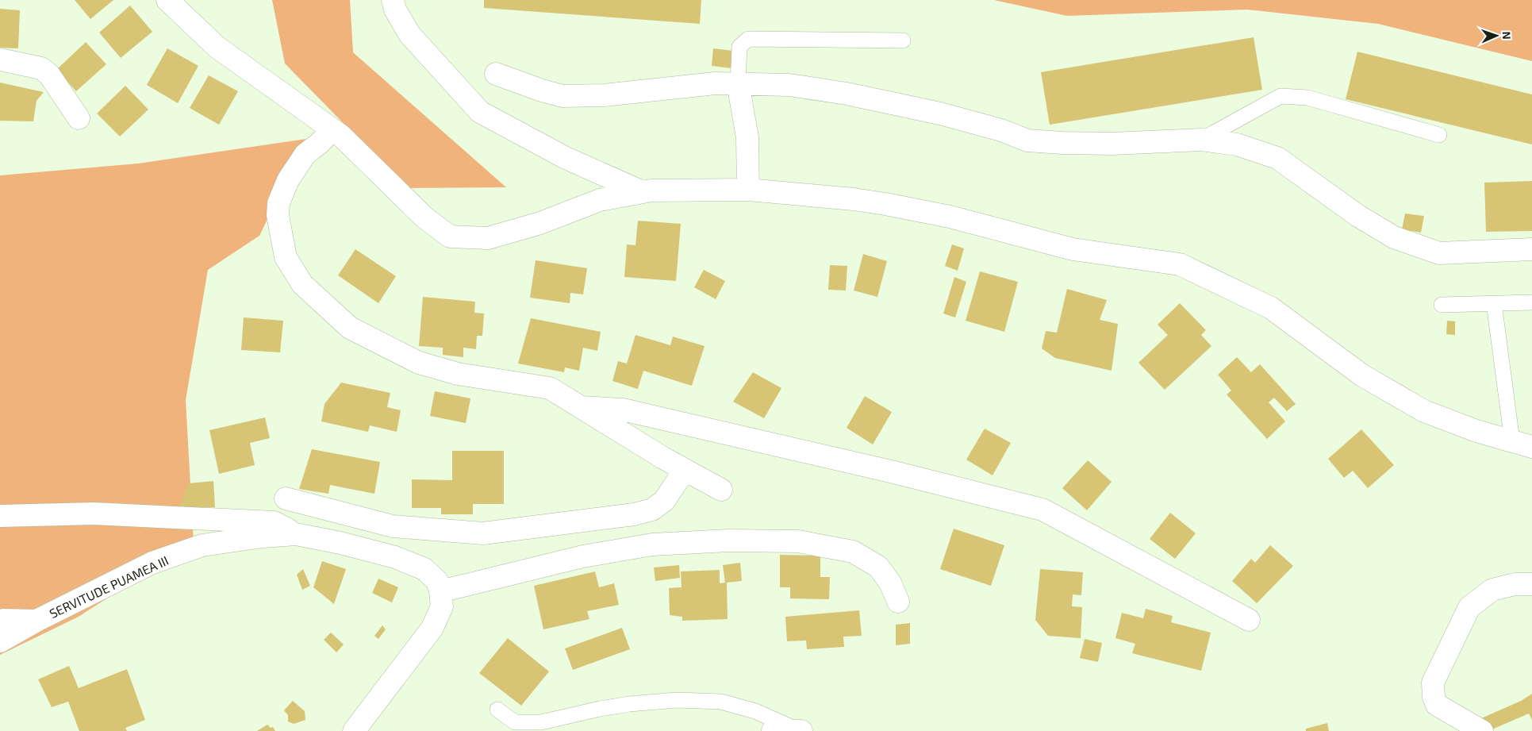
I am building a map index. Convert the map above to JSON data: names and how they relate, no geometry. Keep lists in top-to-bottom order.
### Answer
{
  "streets": {
    "street": ["SERVITUDE PUAMEA III"]
  },
  "north": "right"
}
